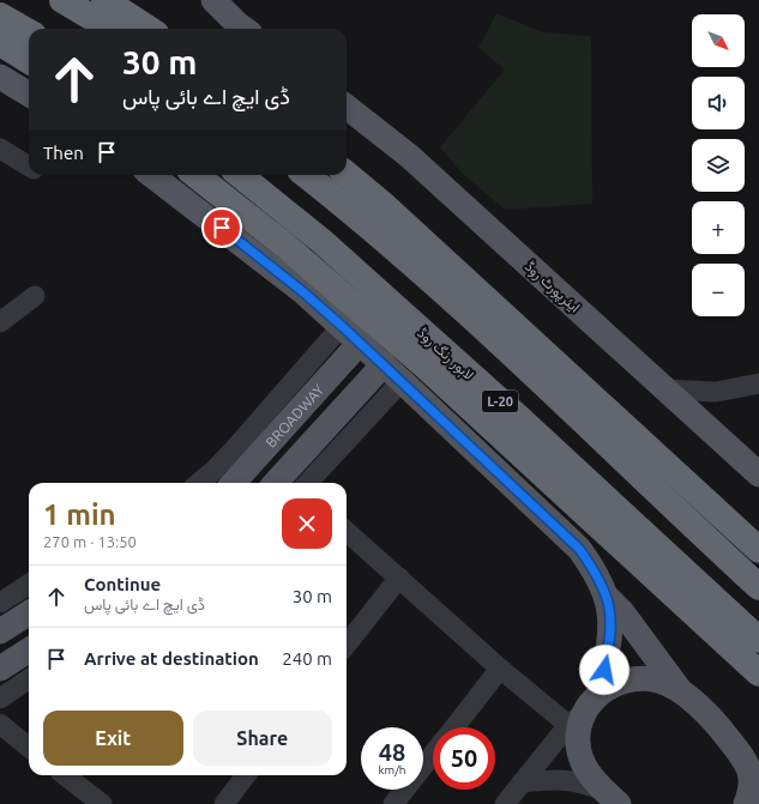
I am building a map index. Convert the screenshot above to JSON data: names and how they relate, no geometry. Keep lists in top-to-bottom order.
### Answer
{
  "streets": {
    "highway": ["لاہور رنگ روڈ", "L-20"],
    "main road": ["ایئرپورٹ روڈ", "BROADWAY"]
  },
  "north": "bottom right",
  "page": {
    "map_buttons": ["+", "−"],
    "turn": ["30 m", "ڈی ایچ اے بائی پاس"],
    "then": "Then",
    "heading": ["1 min", "270 m · 13:50"],
    "list": [
      {
        "name": "Continue",
        "note": "ڈی ایچ اے بائی پاس",
        "value": "30 m"
      },
      {
        "name": "Arrive at destination",
        "value": "240 m"
      }
    ],
    "buttons": ["Exit", "Share"],
    "speed": "48 km/h",
    "limit": "50"
  }
}
